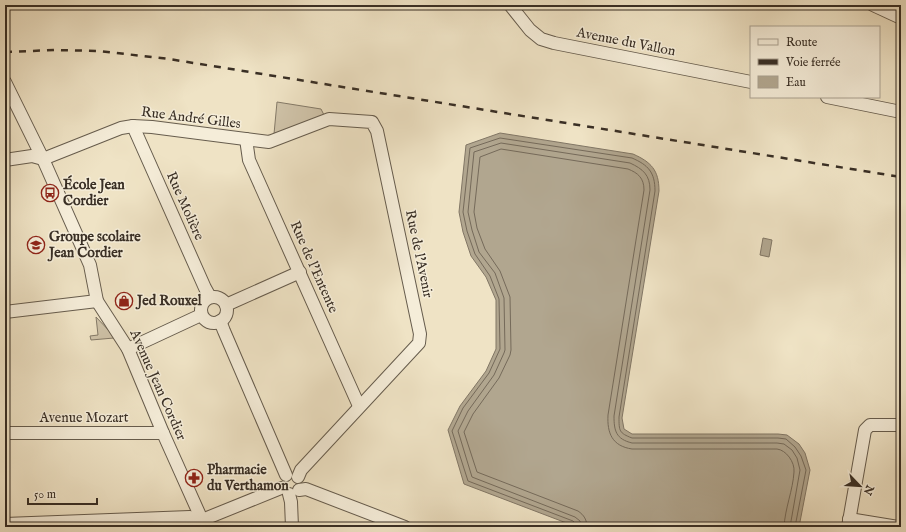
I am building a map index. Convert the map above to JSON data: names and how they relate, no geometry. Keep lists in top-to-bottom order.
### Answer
{
  "streets": {
    "street": [
      "Avenue du Vallon",
      "Rue André Gilles",
      "Rue Molière",
      "Rue de l'Avenir",
      "Rue de l'Entente",
      "Avenue Jean Cordier",
      "Avenue Mozart"
    ]
  },
  "crossings": [
    ["Rue André Gilles", "Rue Molière"],
    ["Rue André Gilles", "Rue de l'Avenir"],
    ["Rue André Gilles", "Rue de l'Entente"],
    ["Rue André Gilles", "Avenue Jean Cordier"],
    ["Rue de l'Avenir", "Rue de l'Entente"],
    ["Avenue Jean Cordier", "Avenue Mozart"]
  ],
  "places": {
    "bus stop": ["École Jean Cordier"],
    "school or university": ["Groupe scolaire Jean Cordier"],
    "shop": ["Jed Rouxel"],
    "pharmacy": ["Pharmacie du Verthamon"]
  },
  "legend": ["Route", "Voie ferrée", "Eau"],
  "scale_bar": "50 m",
  "north": "bottom right"
}
